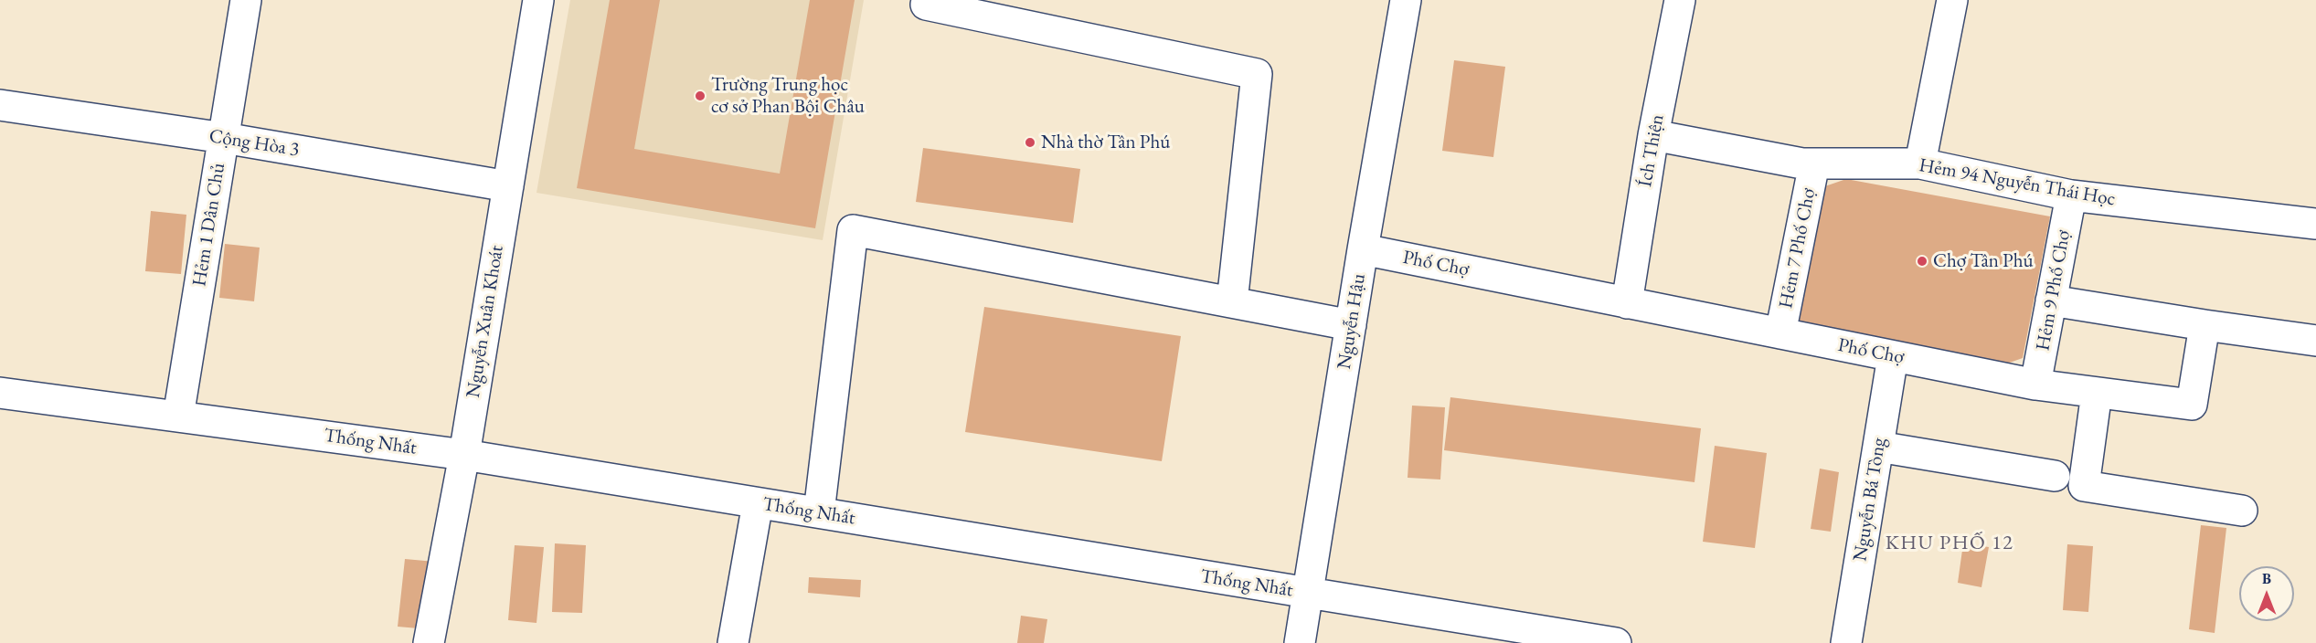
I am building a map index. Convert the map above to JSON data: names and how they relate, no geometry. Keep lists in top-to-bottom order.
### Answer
{
  "streets": {
    "street": [
      "Cộng Hòa 3",
      "Ích Thiện",
      "Hẻm 94 Nguyễn Thái Học",
      "Hẻm 1 Dân Chủ",
      "Hẻm 7 Phố Chợ",
      "Phố Chợ",
      "Hẻm 9 Phố Chợ",
      "Nguyễn Xuân Khoát",
      "Nguyễn Hậu",
      "Thống Nhất",
      "Nguyễn Bá Tòng"
    ]
  },
  "crossings": [
    ["Cộng Hòa 3", "Hẻm 1 Dân Chủ"],
    ["Cộng Hòa 3", "Nguyễn Xuân Khoát"],
    ["Ích Thiện", "Hẻm 94 Nguyễn Thái Học"],
    ["Ích Thiện", "Phố Chợ"],
    ["Hẻm 94 Nguyễn Thái Học", "Hẻm 7 Phố Chợ"],
    ["Hẻm 94 Nguyễn Thái Học", "Hẻm 9 Phố Chợ"],
    ["Hẻm 1 Dân Chủ", "Thống Nhất"],
    ["Hẻm 7 Phố Chợ", "Phố Chợ"],
    ["Phố Chợ", "Hẻm 9 Phố Chợ"],
    ["Phố Chợ", "Nguyễn Hậu"],
    ["Phố Chợ", "Nguyễn Bá Tòng"],
    ["Nguyễn Xuân Khoát", "Thống Nhất"],
    ["Nguyễn Hậu", "Thống Nhất"]
  ],
  "districts": ["KHU PHỐ 12"],
  "places": ["Trường Trung học cơ sở Phan Bội Châu", "Nhà thờ Tân Phú", "Chợ Tân Phú"],
  "north": "top"
}
